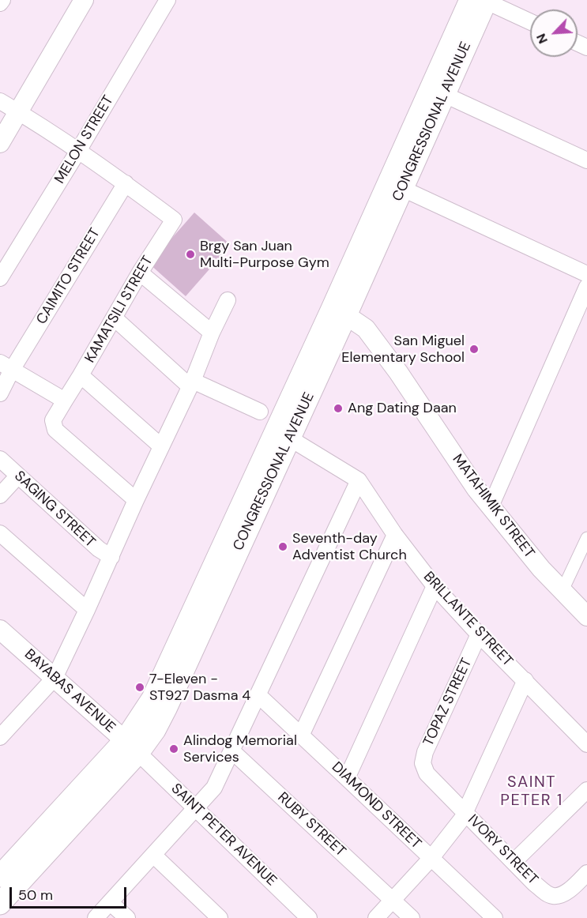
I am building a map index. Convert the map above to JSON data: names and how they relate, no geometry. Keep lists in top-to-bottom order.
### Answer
{
  "streets": {
    "main road": ["CONGRESSIONAL AVENUE"],
    "street": [
      "MELON STREET",
      "CAIMITO STREET",
      "KAMATSILI STREET",
      "MATAHIMIK STREET",
      "SAGING STREET",
      "BRILLANTE STREET",
      "BAYABAS AVENUE",
      "TOPAZ STREET",
      "DIAMOND STREET",
      "RUBY STREET",
      "SAINT PETER AVENUE",
      "IVORY STREET"
    ]
  },
  "crossings": [
    ["CONGRESSIONAL AVENUE", "MATAHIMIK STREET"],
    ["CONGRESSIONAL AVENUE", "BRILLANTE STREET"],
    ["CONGRESSIONAL AVENUE", "BAYABAS AVENUE"],
    ["CONGRESSIONAL AVENUE", "SAINT PETER AVENUE"],
    ["CAIMITO STREET", "KAMATSILI STREET"],
    ["BRILLANTE STREET", "TOPAZ STREET"],
    ["BAYABAS AVENUE", "SAINT PETER AVENUE"],
    ["TOPAZ STREET", "IVORY STREET"]
  ],
  "districts": ["SAINT PETER 1"],
  "places": [
    "Brgy San Juan Multi-Purpose Gym",
    "San Miguel Elementary School",
    "Ang Dating Daan",
    "Seventh-day Adventist Church",
    "7-Eleven - ST927 Dasma 4",
    "Alindog Memorial Services"
  ],
  "scale_bar": "50 m",
  "north": "bottom left"
}
